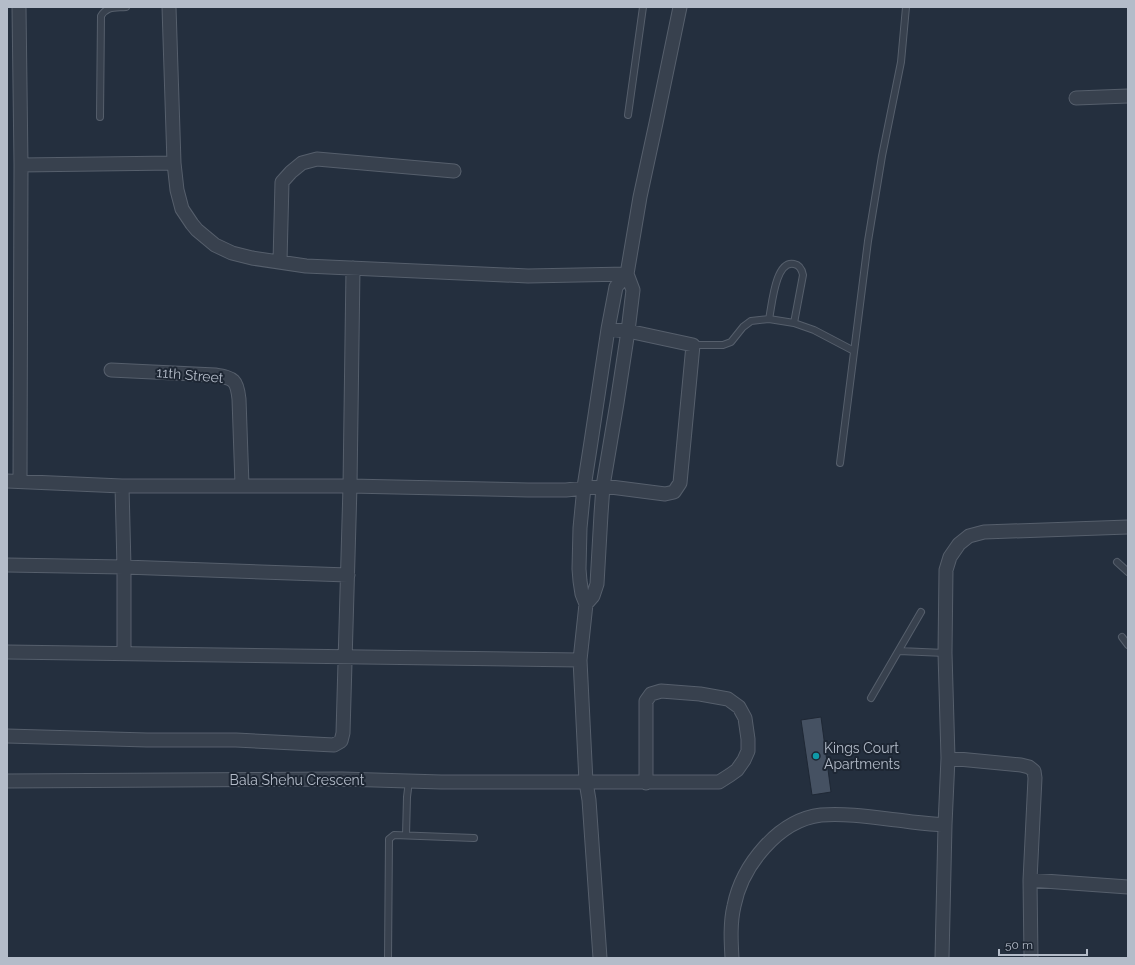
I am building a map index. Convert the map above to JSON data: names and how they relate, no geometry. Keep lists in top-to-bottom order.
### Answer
{
  "streets": {
    "street": ["11th Street", "Bala Shehu Crescent"]
  },
  "places": ["Kings Court Apartments"],
  "scale_bar": "50 m"
}
